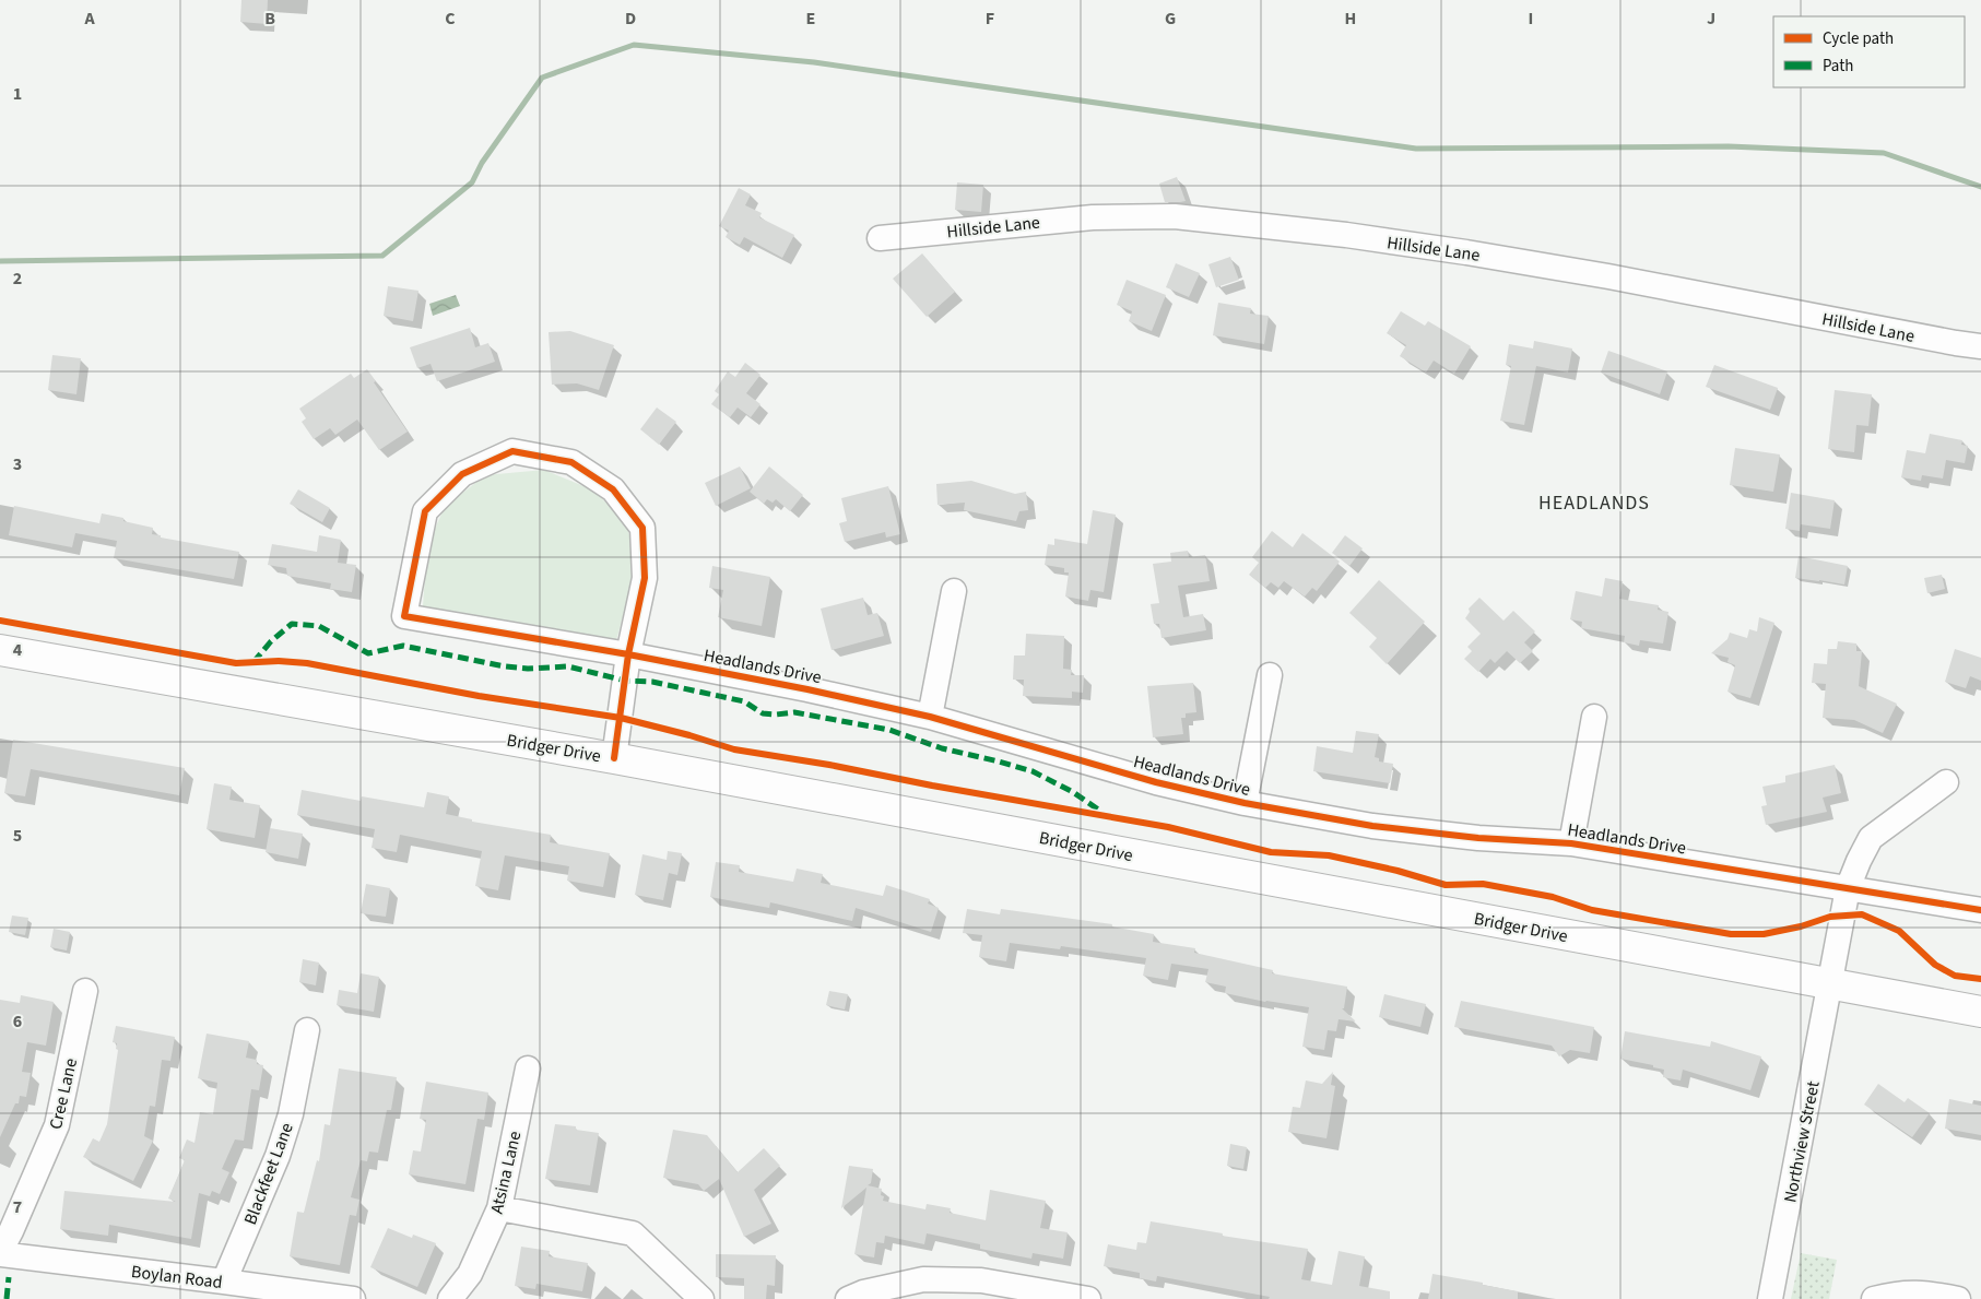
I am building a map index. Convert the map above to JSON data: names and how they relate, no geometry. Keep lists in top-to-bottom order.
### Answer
{
  "streets": {
    "main road": ["Bridger Drive"],
    "street": [
      "Hillside Lane",
      "Headlands Drive",
      "Cree Lane",
      "Northview Street",
      "Atsina Lane",
      "Blackfeet Lane",
      "Boylan Road"
    ]
  },
  "crossings": [
    ["Headlands Drive", "Northview Street"],
    ["Bridger Drive", "Northview Street"],
    ["Cree Lane", "Boylan Road"],
    ["Blackfeet Lane", "Boylan Road"]
  ],
  "districts": ["HEADLANDS"],
  "legend": ["Cycle path", "Path"],
  "grid": {
    "columns": [
      "A",
      "B",
      "C",
      "D",
      "E",
      "F",
      "G",
      "H",
      "I",
      "J"
    ],
    "rows": [
      "1",
      "2",
      "3",
      "4",
      "5",
      "6",
      "7"
    ]
  }
}
